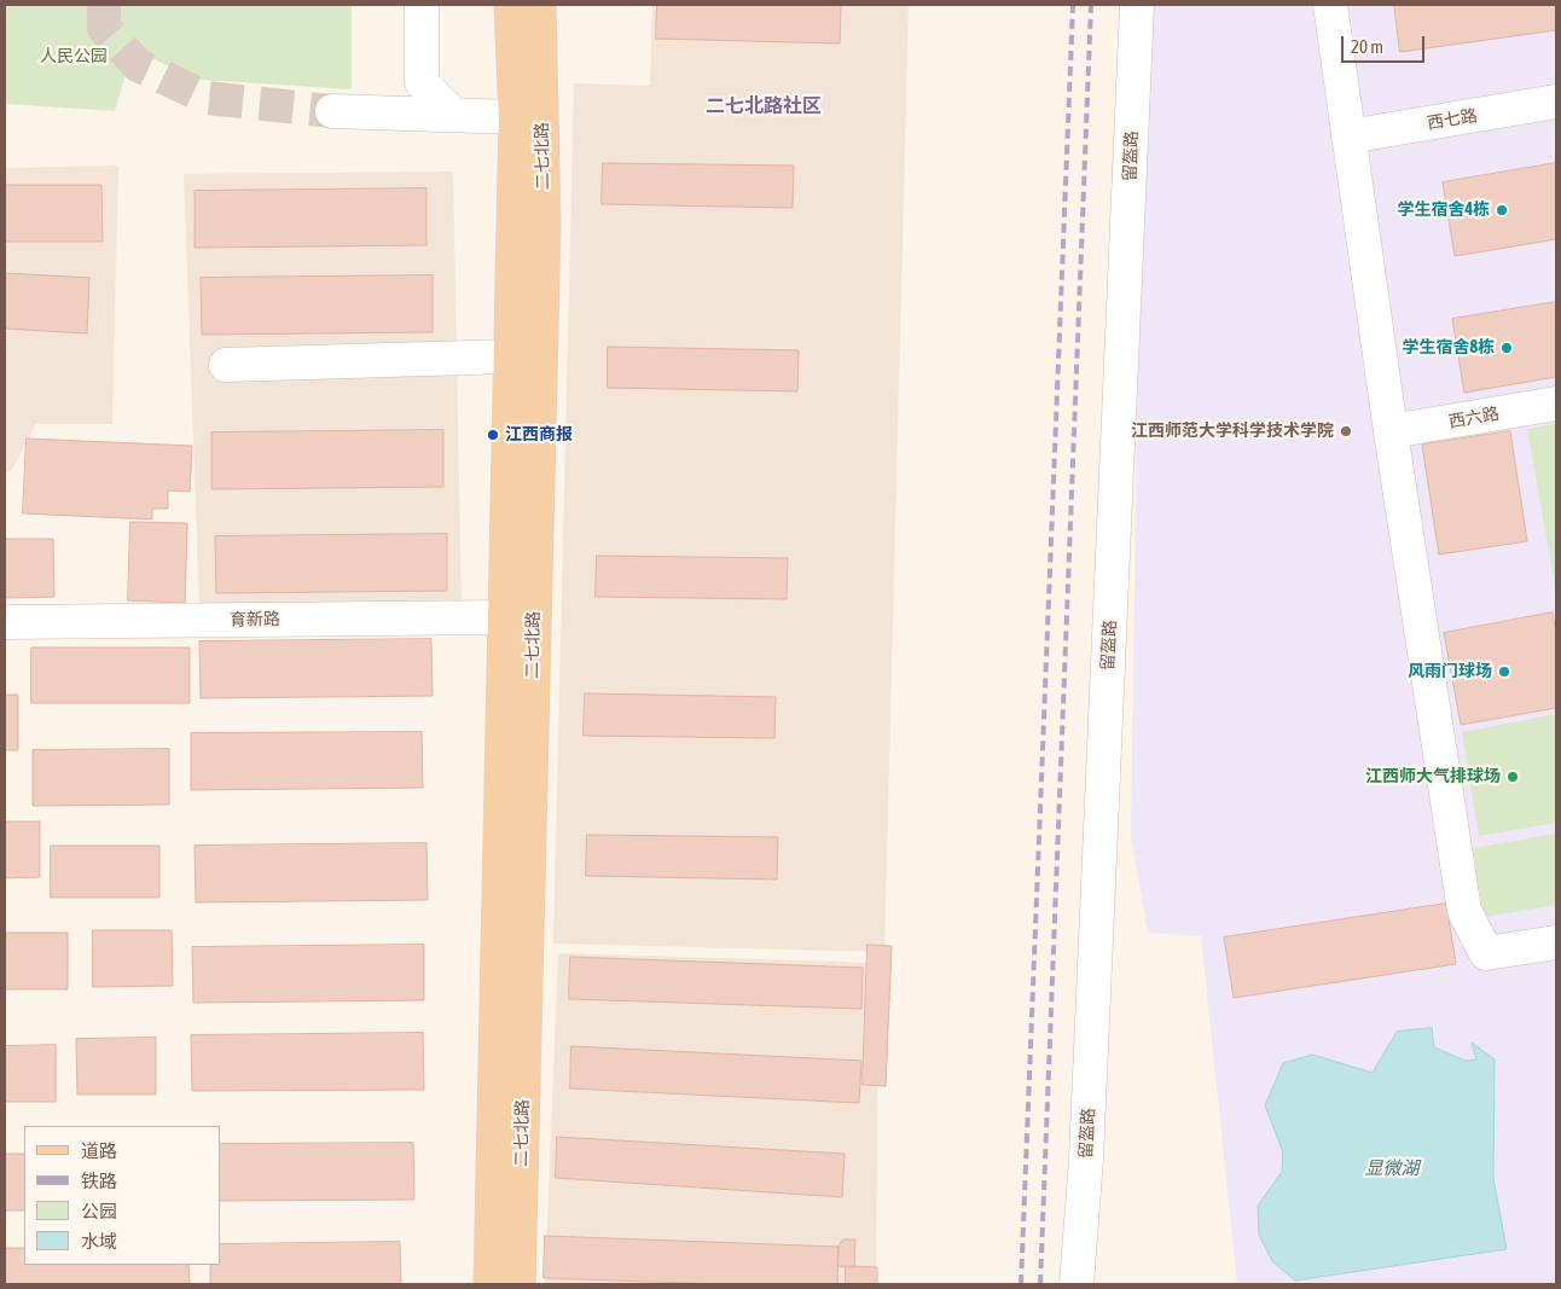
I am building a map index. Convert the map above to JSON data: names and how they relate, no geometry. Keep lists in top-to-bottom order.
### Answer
{
  "streets": {
    "main road": ["二七北路"],
    "street": [
      "西七路",
      "留盔路",
      "西六路",
      "育新路"
    ]
  },
  "crossings": [
    ["二七北路", "育新路"]
  ],
  "districts": ["二七北路社区"],
  "water": ["显微湖"],
  "parks": ["人民公园"],
  "places": [
    "学生宿舍4栋",
    "学生宿舍8栋",
    "江西师范大学科学技术学院",
    "江西商报",
    "风雨门球场",
    "江西师大气排球场"
  ],
  "legend": [
    "道路",
    "铁路",
    "公园",
    "水域"
  ],
  "scale_bar": "20 m"
}
